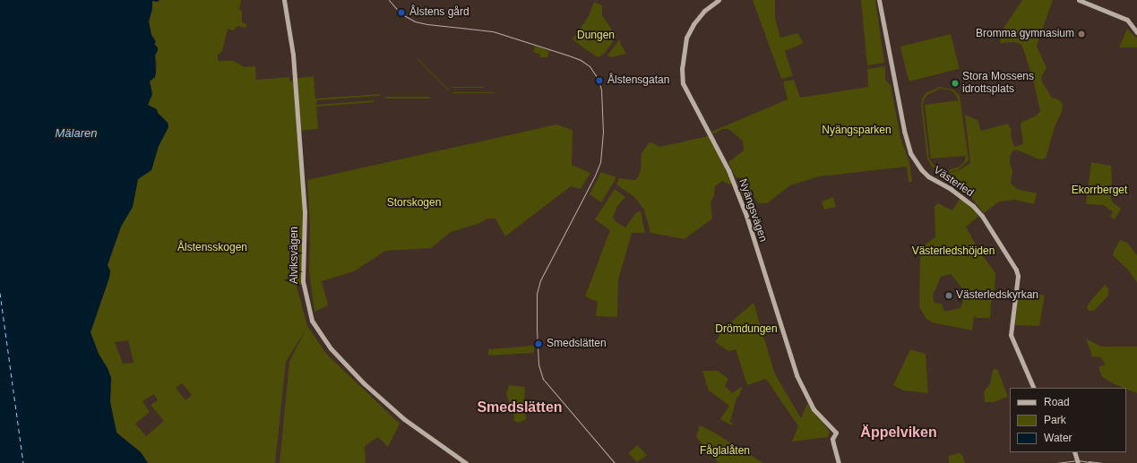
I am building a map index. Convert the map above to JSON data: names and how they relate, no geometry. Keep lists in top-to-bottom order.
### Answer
{
  "streets": {
    "street": ["Västerled", "Nyängsvägen", "Alviksvägen"]
  },
  "districts": ["Smedslätten", "Äppelviken"],
  "water": ["Mälaren"],
  "parks": [
    "Dungen",
    "Nyängsparken",
    "Ekorrberget",
    "Storskogen",
    "Ålstensskogen",
    "Västerledshöjden",
    "Drömdungen",
    "Fåglalåten"
  ],
  "places": [
    "Ålstens gård",
    "Bromma gymnasium",
    "Ålstensgatan",
    "Stora Mossens idrottsplats",
    "Västerledskyrkan",
    "Smedslätten"
  ],
  "legend": ["Road", "Park", "Water"]
}
